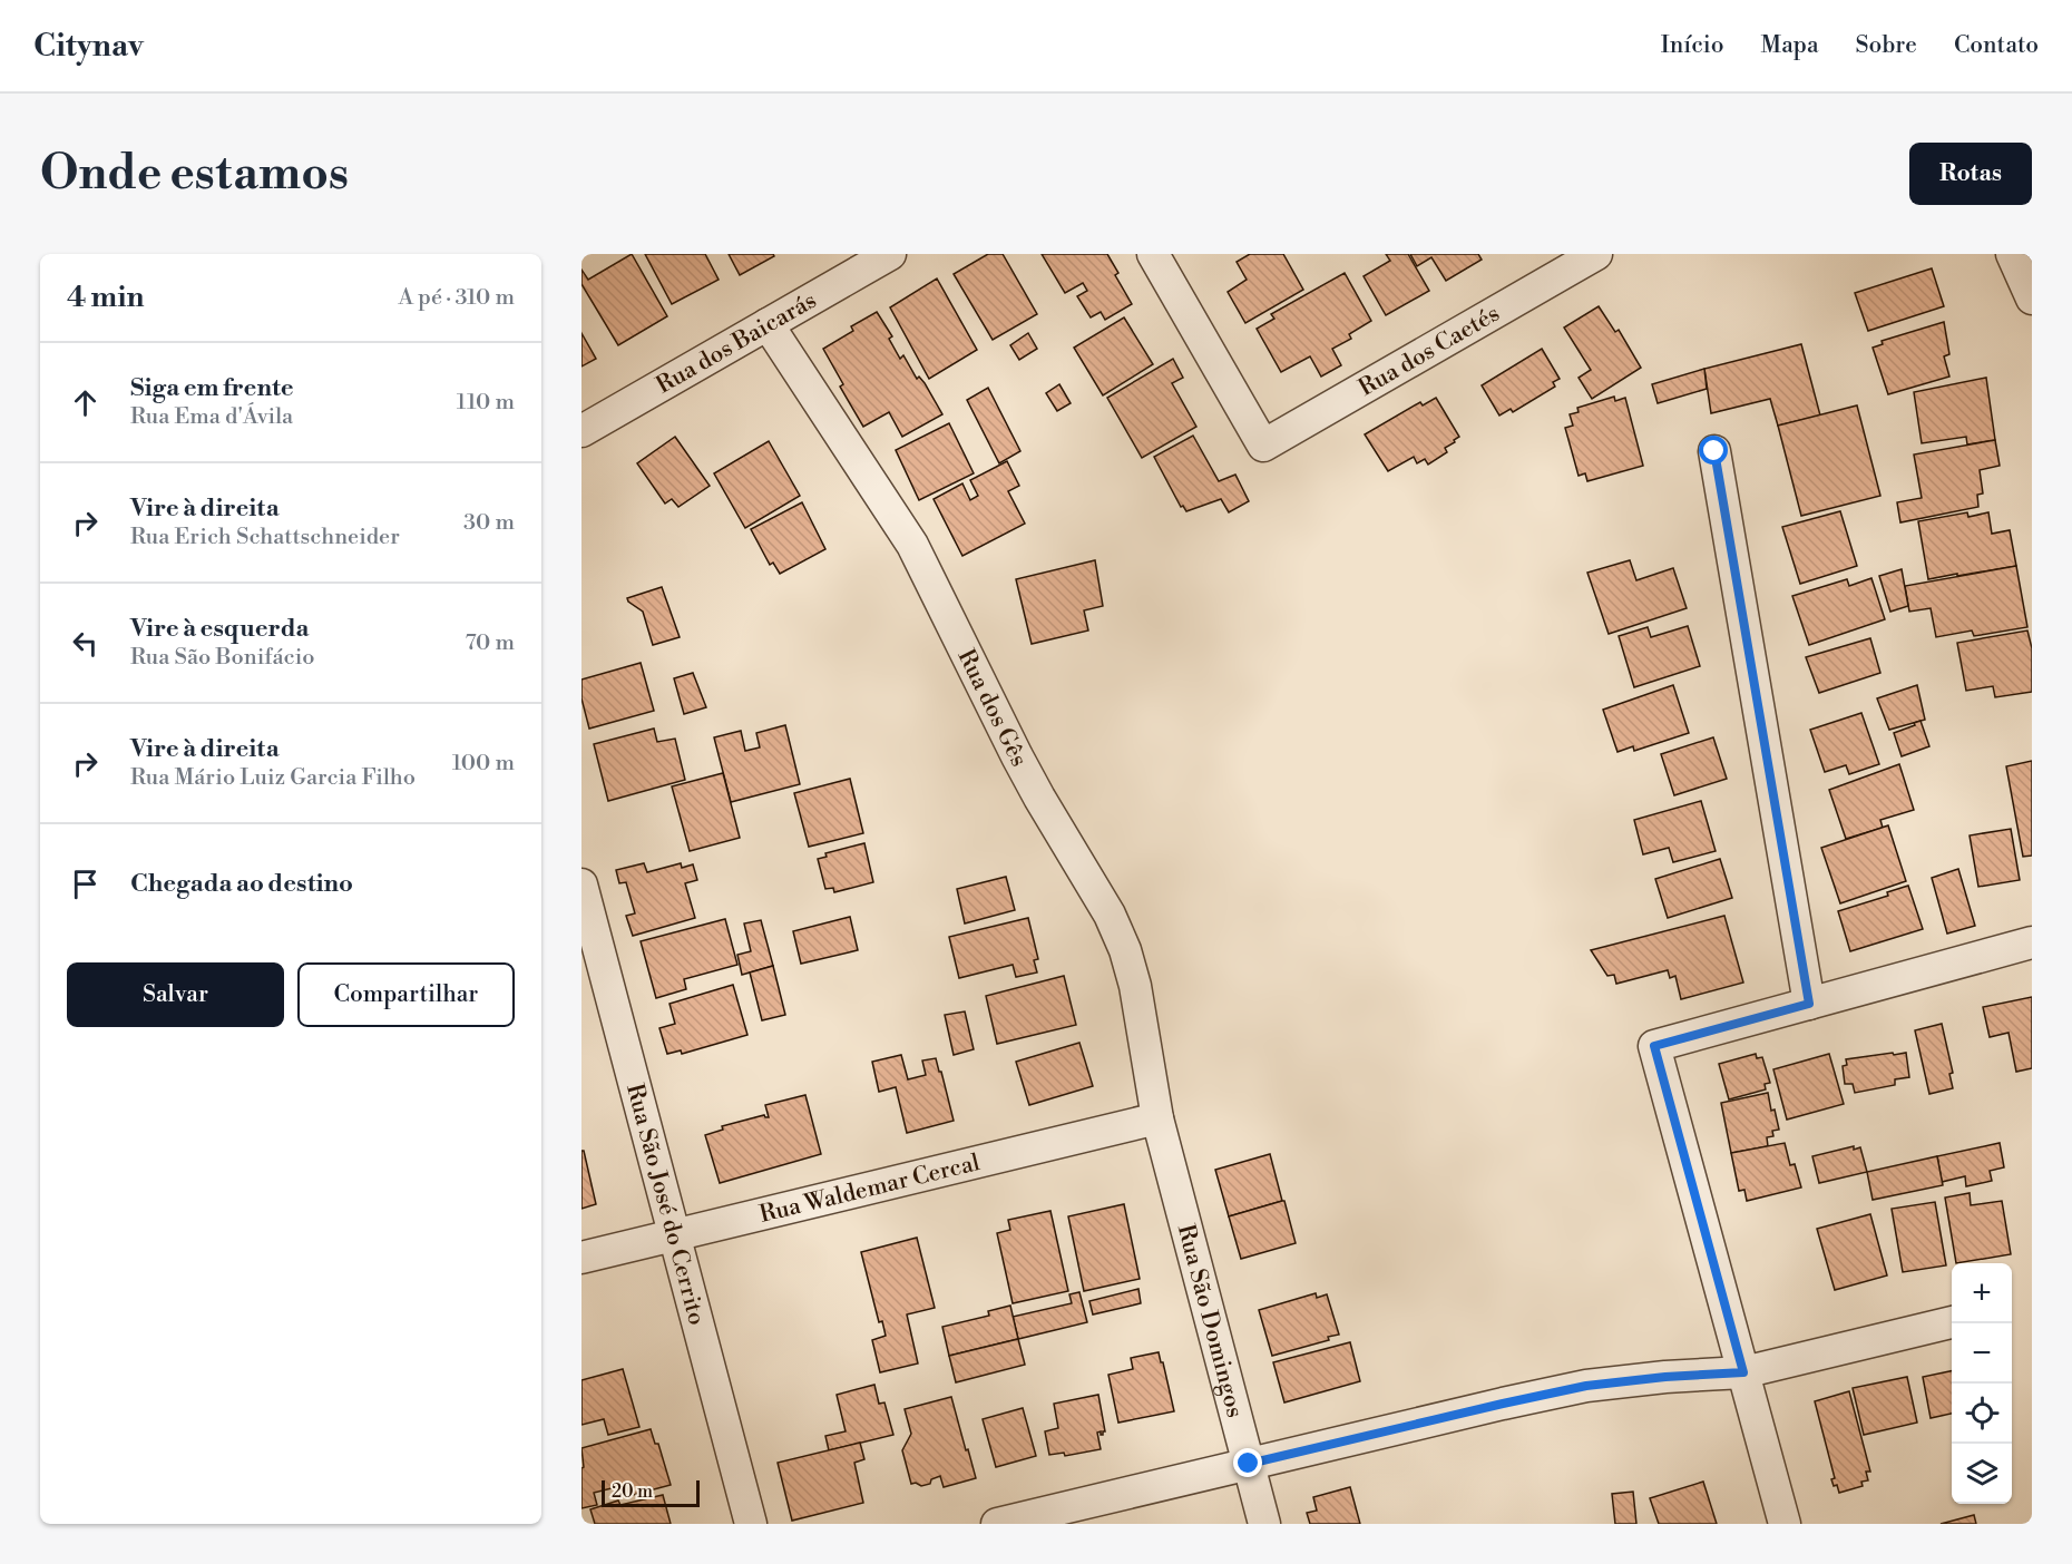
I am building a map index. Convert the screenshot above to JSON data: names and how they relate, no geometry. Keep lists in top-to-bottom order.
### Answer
{
  "streets": {
    "street": [
      "Rua dos Baicarás",
      "Rua dos Caetés",
      "Rua dos Gês",
      "Rua Waldemar Cercal",
      "Rua São José do Cerrito",
      "Rua São Domingos"
    ]
  },
  "crossings": [
    ["Rua dos Baicarás", "Rua dos Gês"],
    ["Rua dos Gês", "Rua Waldemar Cercal"],
    ["Rua dos Gês", "Rua São Domingos"],
    ["Rua Waldemar Cercal", "Rua São José do Cerrito"],
    ["Rua Waldemar Cercal", "Rua São Domingos"]
  ],
  "scale_bar": "20 m",
  "page": {
    "header": "Citynav",
    "nav": [
      "Início",
      "Mapa",
      "Sobre",
      "Contato"
    ],
    "buttons": [
      "Rotas",
      ["Salvar", "Compartilhar"]
    ],
    "title": "Onde estamos",
    "heading": ["4 min", "A pé · 310 m"],
    "list": [
      ["Siga em frente", "Rua Ema d'Ávila", "110 m"],
      ["Vire à direita", "Rua Erich Schattschneider", "30 m"],
      ["Vire à esquerda", "Rua São Bonifácio", "70 m"],
      ["Vire à direita", "Rua Mário Luiz Garcia Filho", "100 m"],
      "Chegada ao destino"
    ],
    "map_buttons": ["+", "−"],
    "scale": "20 m"
  }
}
